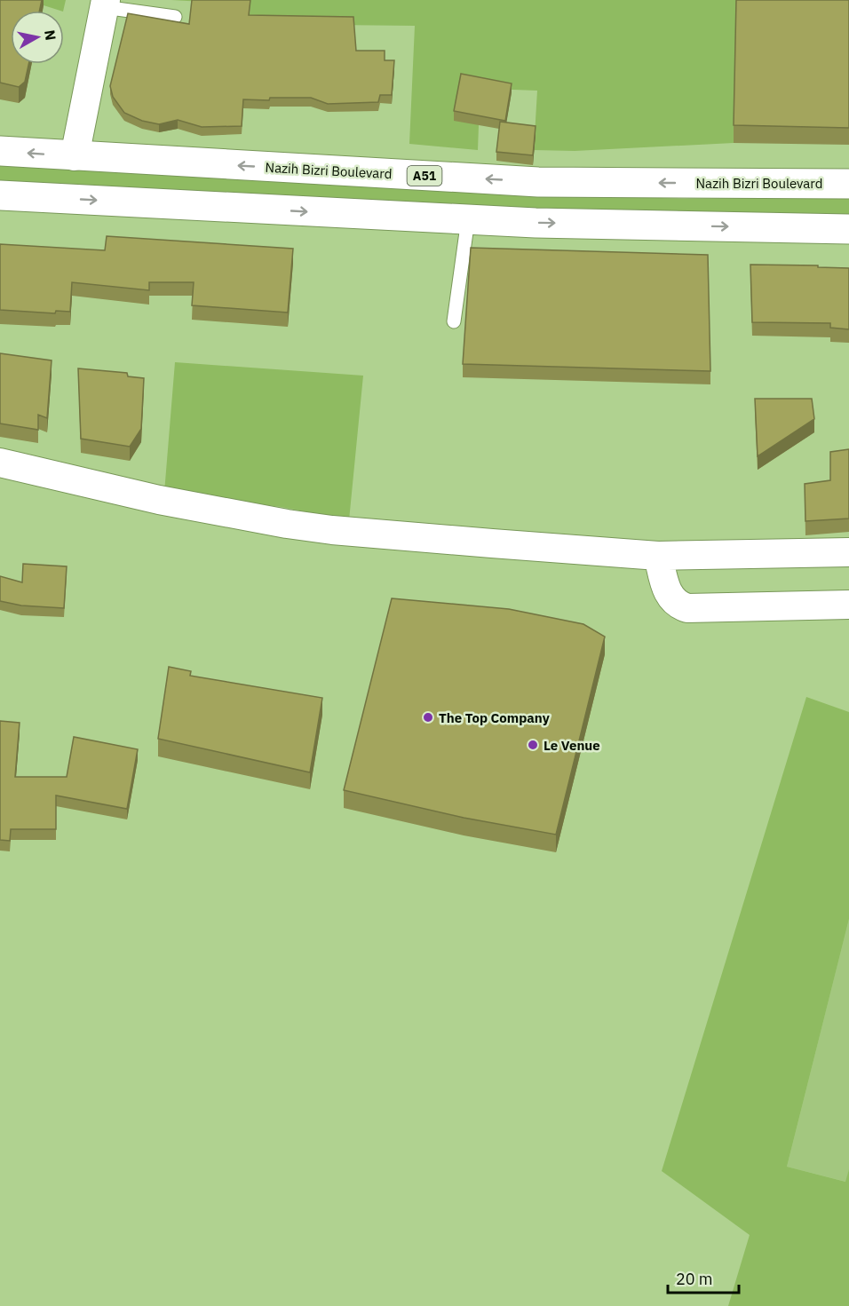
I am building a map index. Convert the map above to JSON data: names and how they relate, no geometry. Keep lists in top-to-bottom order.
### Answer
{
  "streets": {
    "highway": ["Nazih Bizri Boulevard", "A51"]
  },
  "places": ["The Top Company", "Le Venue"],
  "scale_bar": "20 m",
  "north": "right"
}
